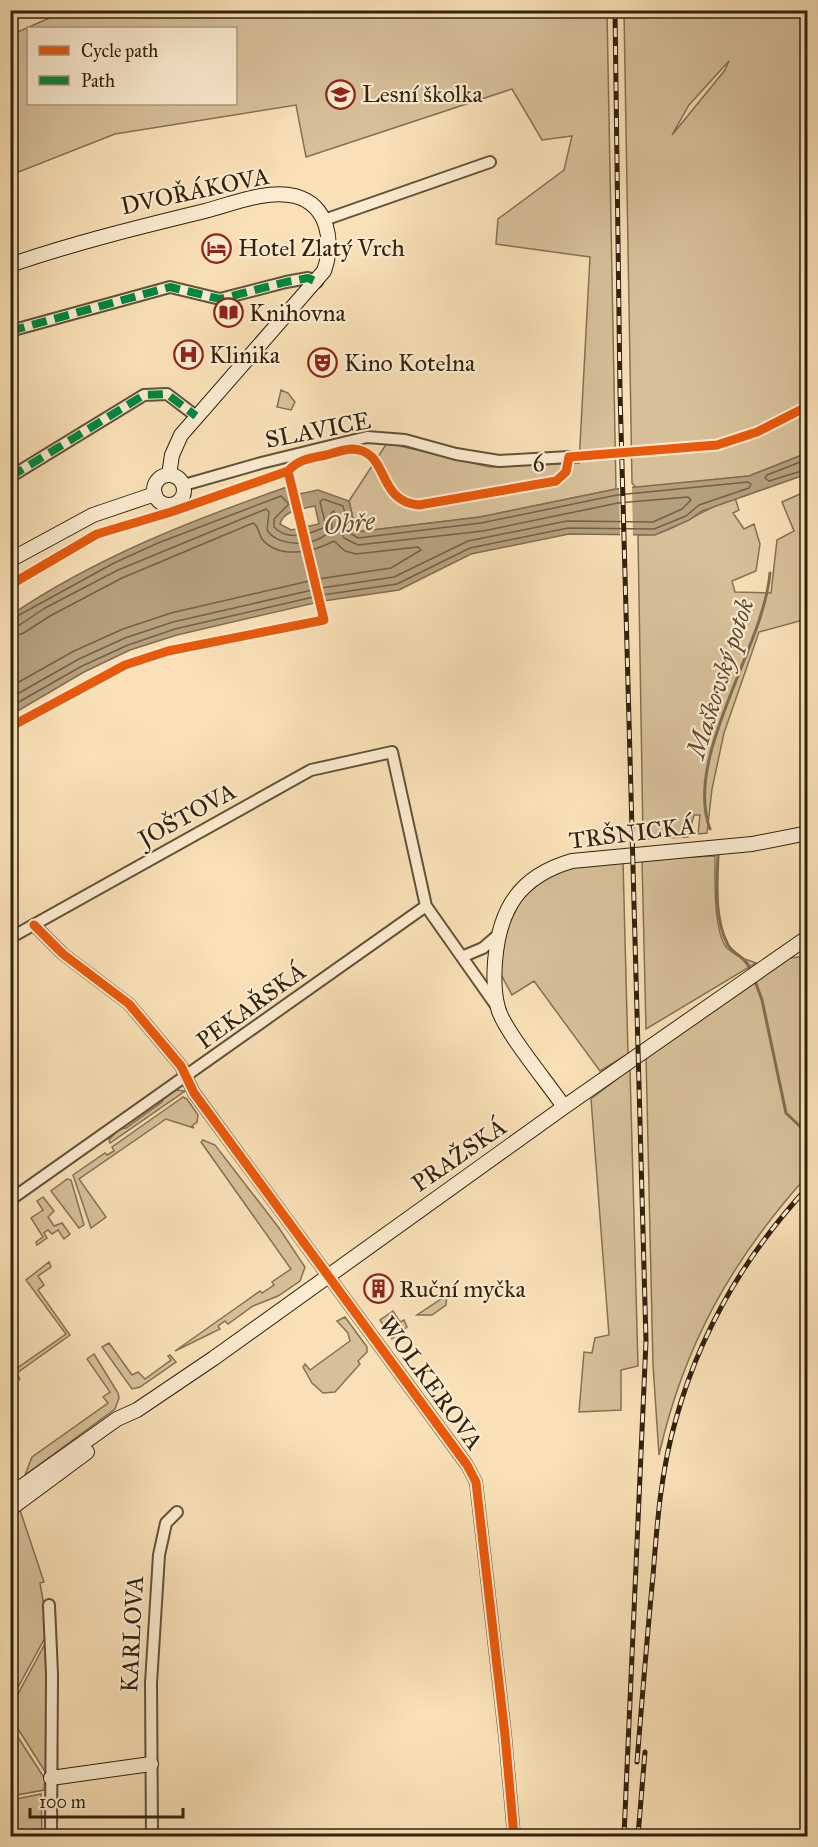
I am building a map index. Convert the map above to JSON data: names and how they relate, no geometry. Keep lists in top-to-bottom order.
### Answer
{
  "streets": {
    "street": [
      "DVOŘÁKOVA",
      "SLAVICE",
      "JOŠTOVA",
      "TRŠNICKÁ",
      "PEKAŘSKÁ",
      "PRAŽSKÁ",
      "WOLKEROVA",
      "KARLOVA"
    ],
    "cycle path": ["6"]
  },
  "crossings": [
    ["JOŠTOVA", "PEKAŘSKÁ"],
    ["JOŠTOVA", "WOLKEROVA"],
    ["PEKAŘSKÁ", "WOLKEROVA"],
    ["PRAŽSKÁ", "WOLKEROVA"]
  ],
  "water": ["Ohře", "Maškovský potok"],
  "places": {
    "school or university": ["Lesní školka"],
    "hotel": ["Hotel Zlatý Vrch"],
    "library": ["Knihovna"],
    "hospital": ["Klinika"],
    "theatre": ["Kino Kotelna"],
    "building": ["Ruční myčka"]
  },
  "legend": ["Cycle path", "Path"],
  "scale_bar": "100 m"
}
